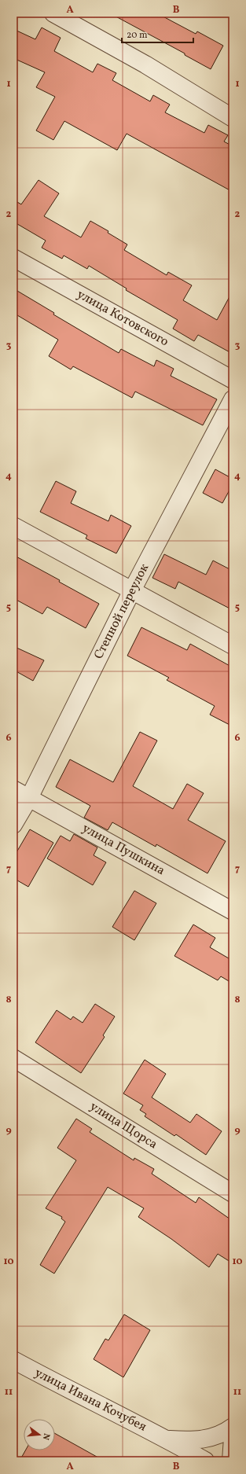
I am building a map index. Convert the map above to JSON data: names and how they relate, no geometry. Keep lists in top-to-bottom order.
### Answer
{
  "streets": {
    "street": [
      "улица Котовского",
      "Степной переулок",
      "улица Пушкина",
      "улица Щорса",
      "улица Ивана Кочубея"
    ]
  },
  "crossings": [
    ["Степной переулок", "улица Пушкина"]
  ],
  "scale_bar": "20 m",
  "north": "right",
  "grid": {
    "columns": ["A", "B"],
    "rows": [
      "1",
      "2",
      "3",
      "4",
      "5",
      "6",
      "7",
      "8",
      "9",
      "10",
      "11"
    ]
  }
}
